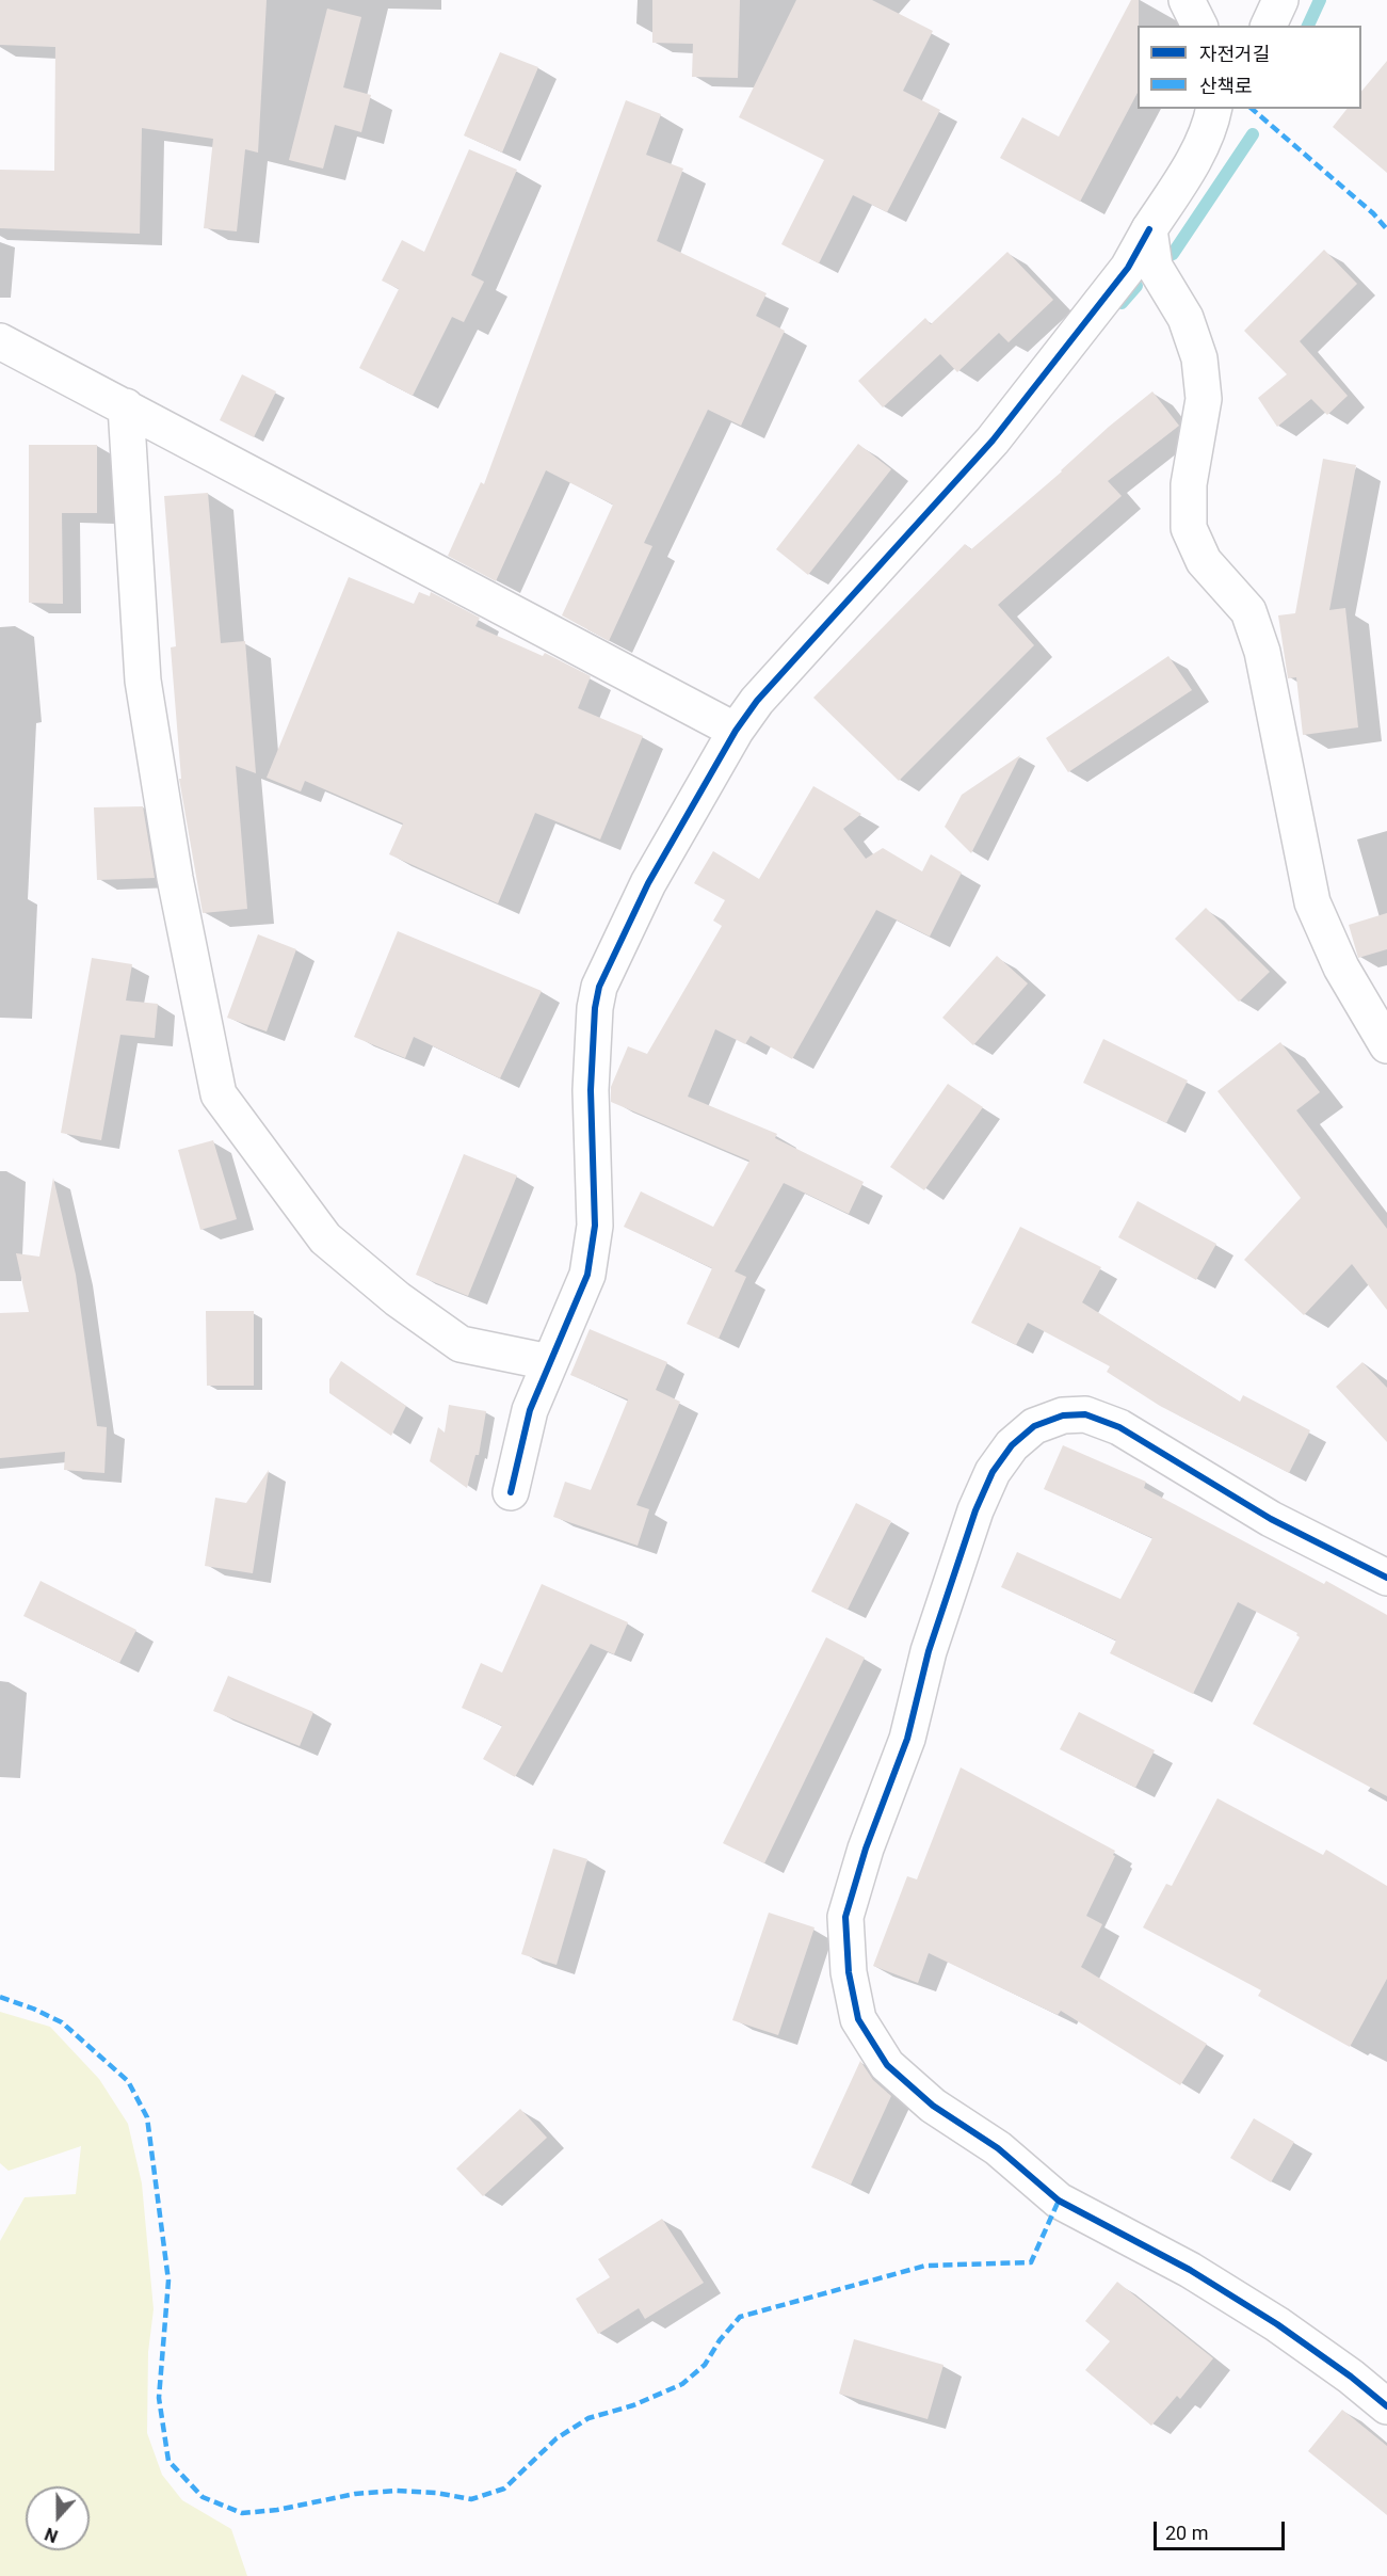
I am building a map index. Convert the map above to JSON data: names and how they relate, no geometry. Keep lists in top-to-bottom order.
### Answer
{
  "legend": ["자전거길", "산책로"],
  "scale_bar": "20 m",
  "north": "bottom"
}
